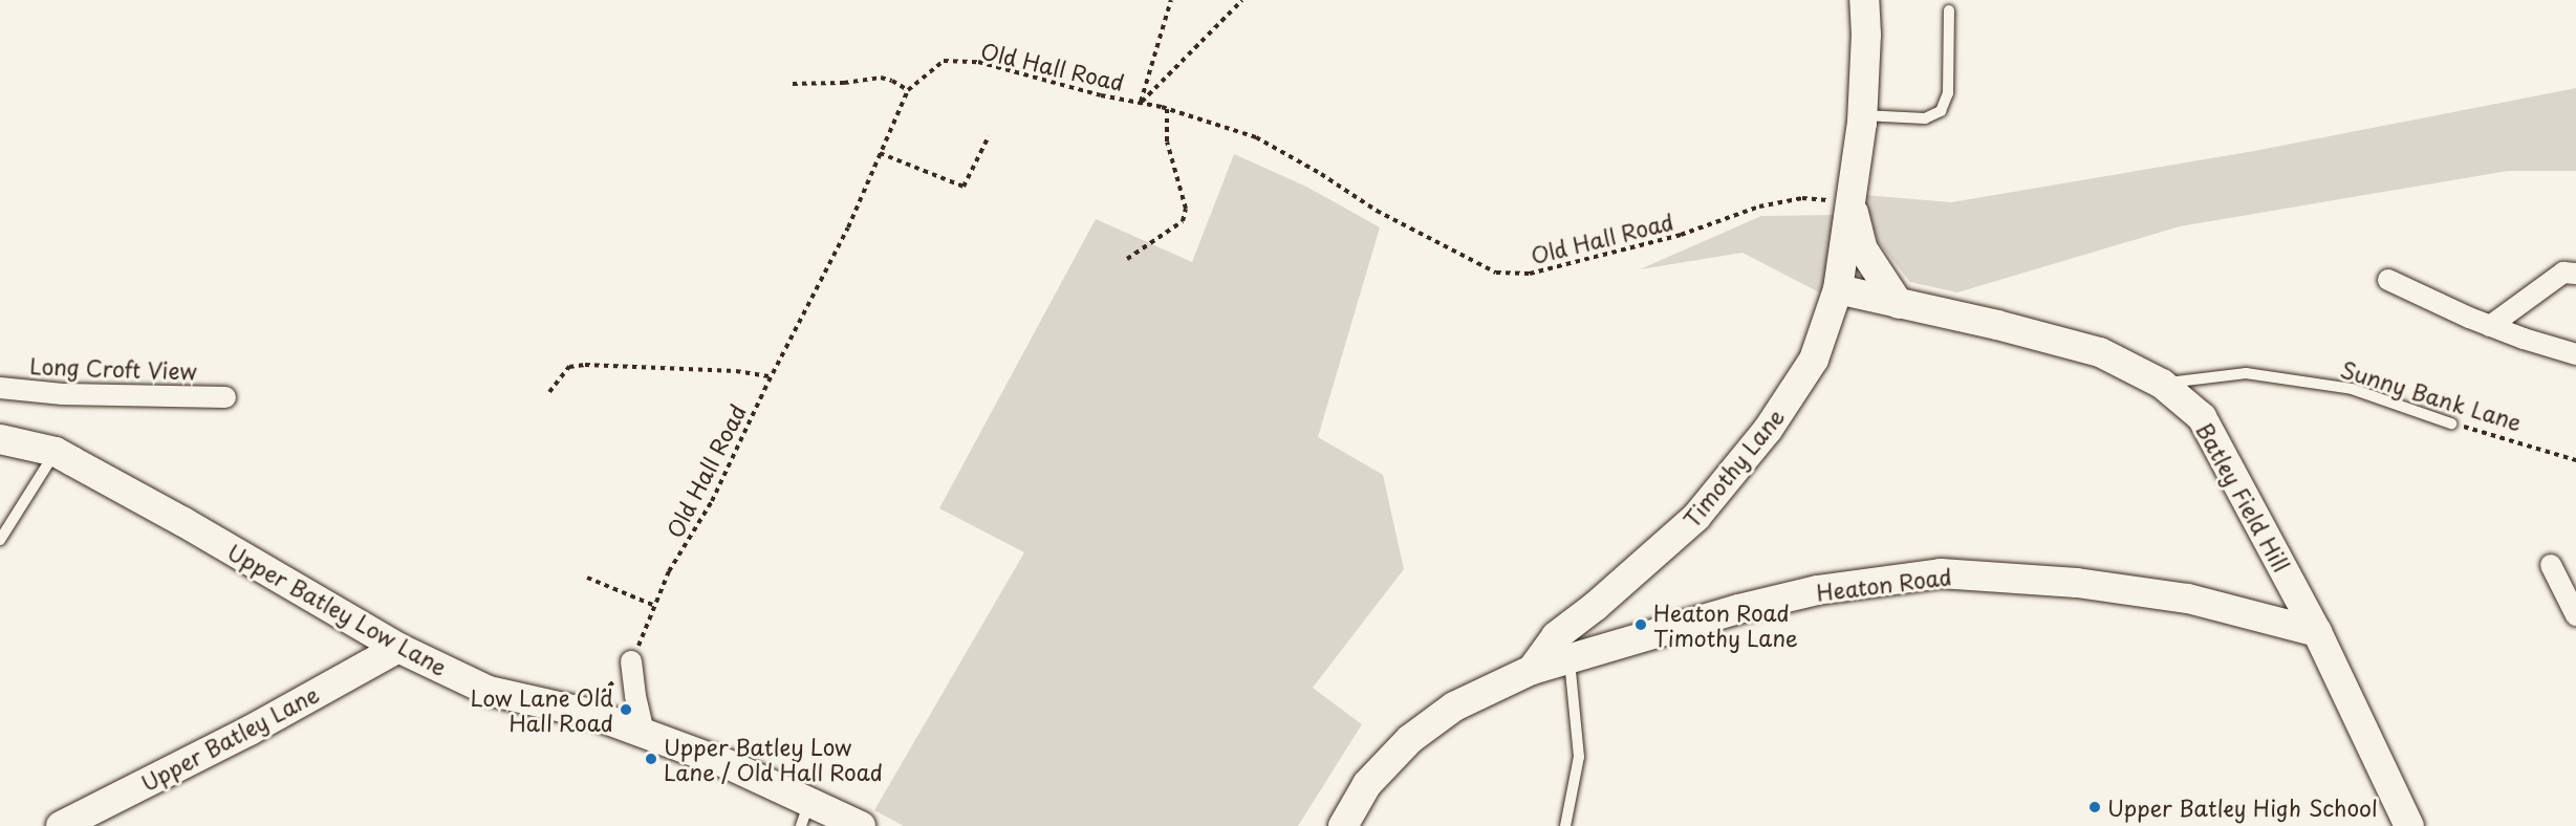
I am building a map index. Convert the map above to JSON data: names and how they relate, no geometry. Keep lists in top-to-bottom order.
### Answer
{
  "streets": {
    "street": [
      "Long Croft View",
      "Timothy Lane",
      "Batley Field Hill",
      "Heaton Road",
      "Upper Batley Low Lane",
      "Upper Batley Lane"
    ],
    "lane": ["Sunny Bank Lane"],
    "path": ["Old Hall Road"]
  },
  "crossings": [
    ["Old Hall Road", "Timothy Lane"],
    ["Old Hall Road", "Upper Batley Low Lane"],
    ["Sunny Bank Lane", "Batley Field Hill"],
    ["Timothy Lane", "Batley Field Hill"],
    ["Timothy Lane", "Heaton Road"],
    ["Batley Field Hill", "Heaton Road"],
    ["Upper Batley Low Lane", "Upper Batley Lane"]
  ],
  "places": [
    "Heaton Road Timothy Lane",
    "Low Lane Old Hall Road",
    "Upper Batley Low Lane / Old Hall Road",
    "Upper Batley High School"
  ]
}
